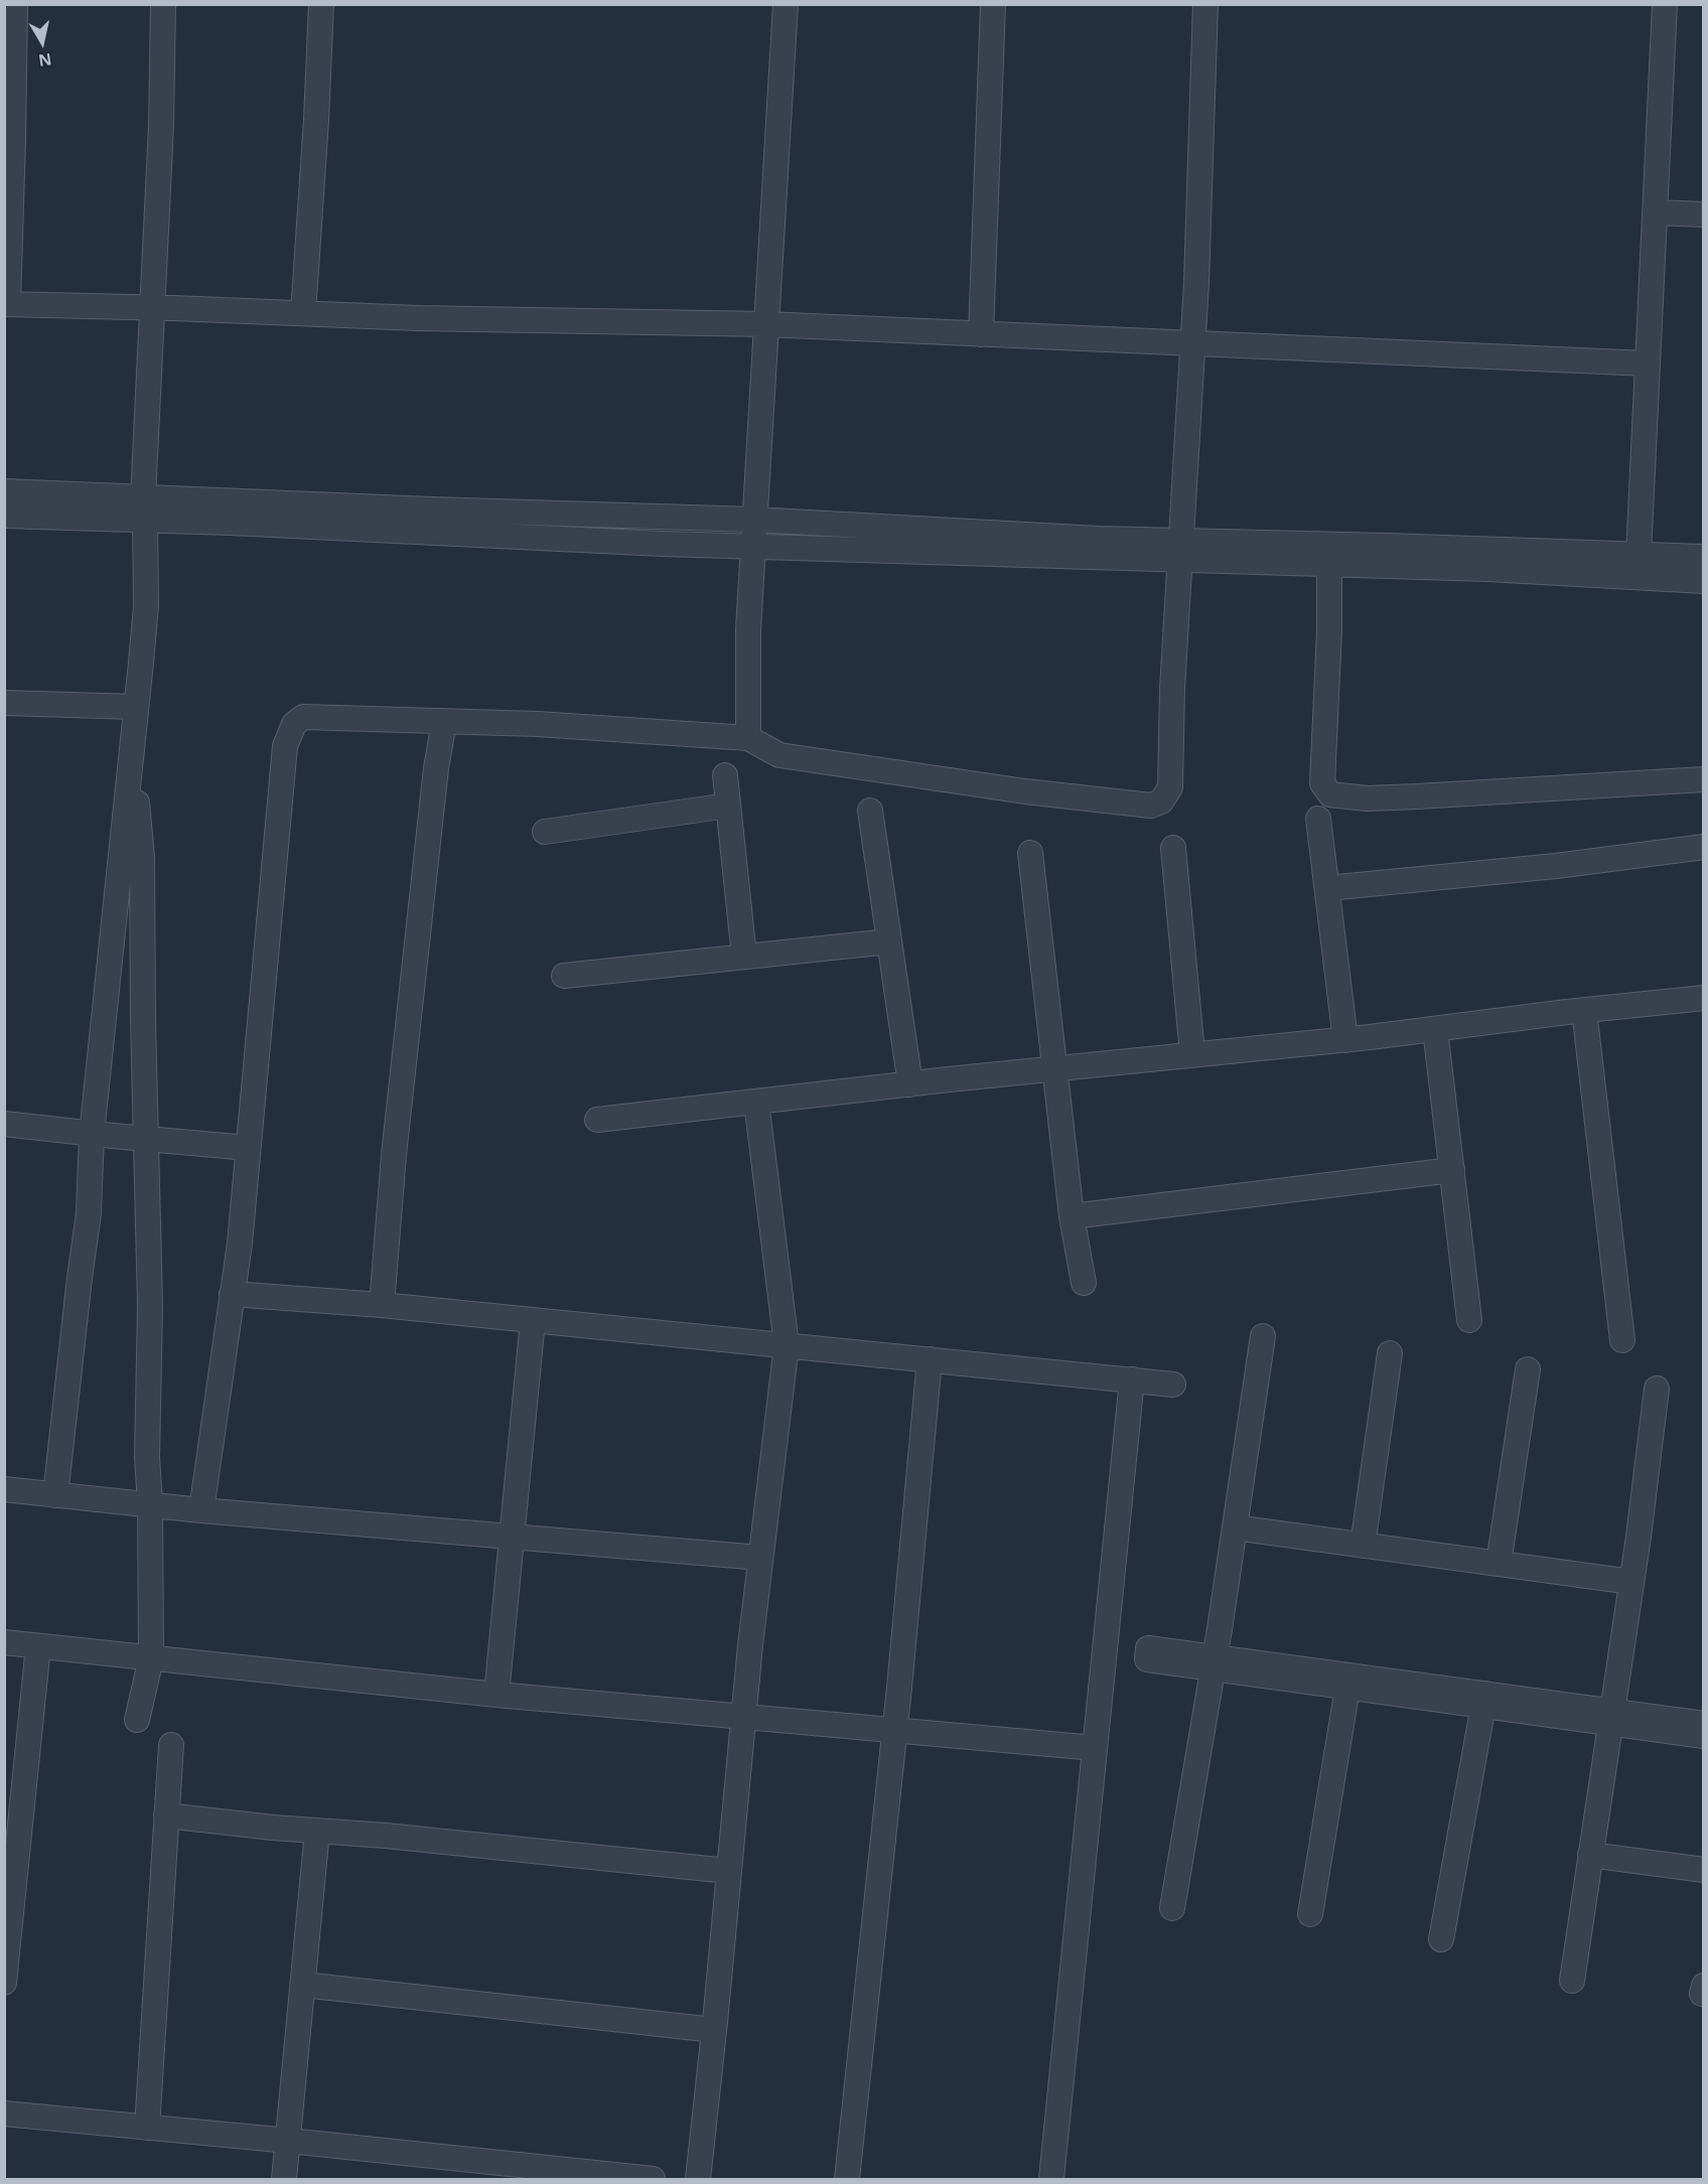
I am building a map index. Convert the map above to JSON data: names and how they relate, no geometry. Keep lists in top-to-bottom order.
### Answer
{
  "north": "bottom"
}
